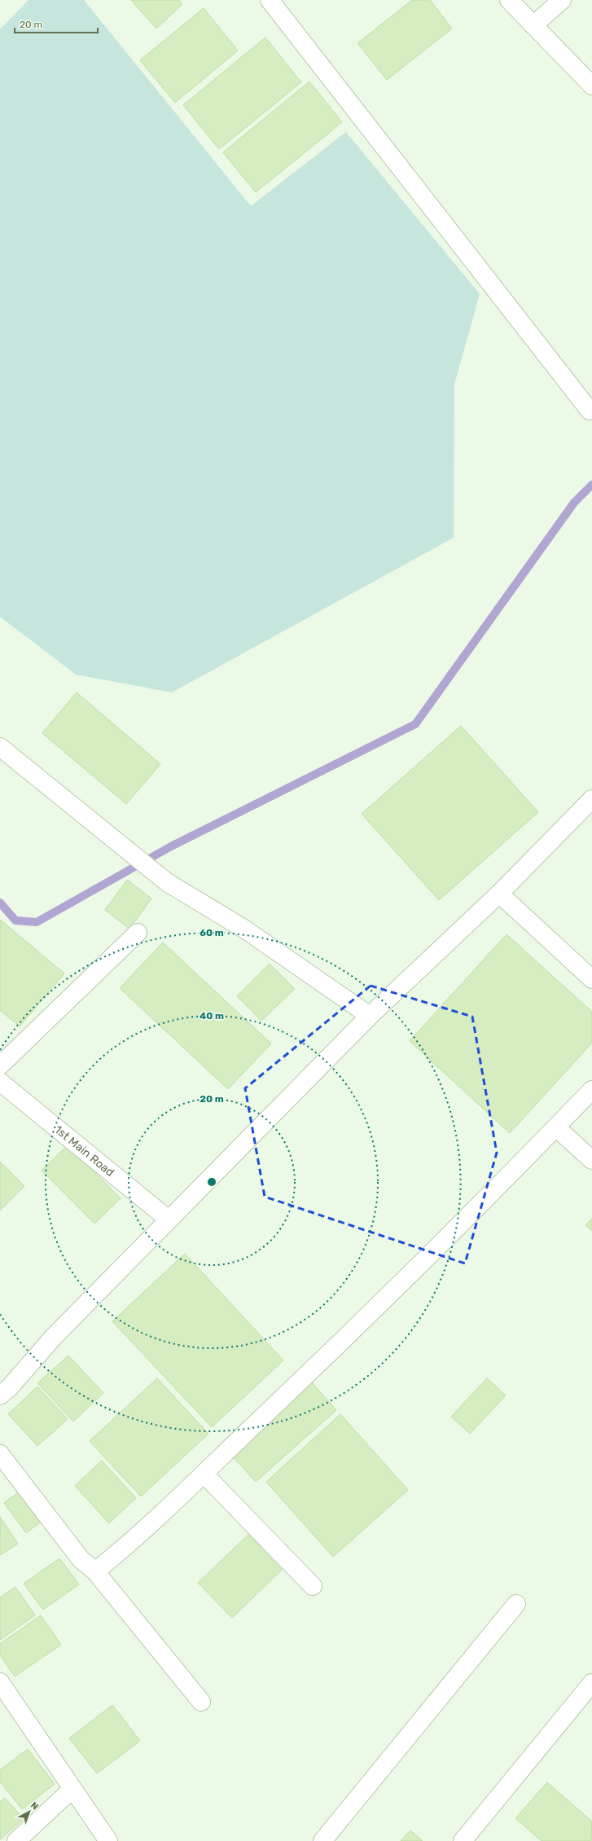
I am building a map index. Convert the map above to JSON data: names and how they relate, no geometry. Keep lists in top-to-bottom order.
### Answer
{
  "streets": {
    "street": ["1st Main Road"]
  },
  "scale_bar": "20 m",
  "north": "top right",
  "rings": ["60 m", "40 m", "20 m"]
}
